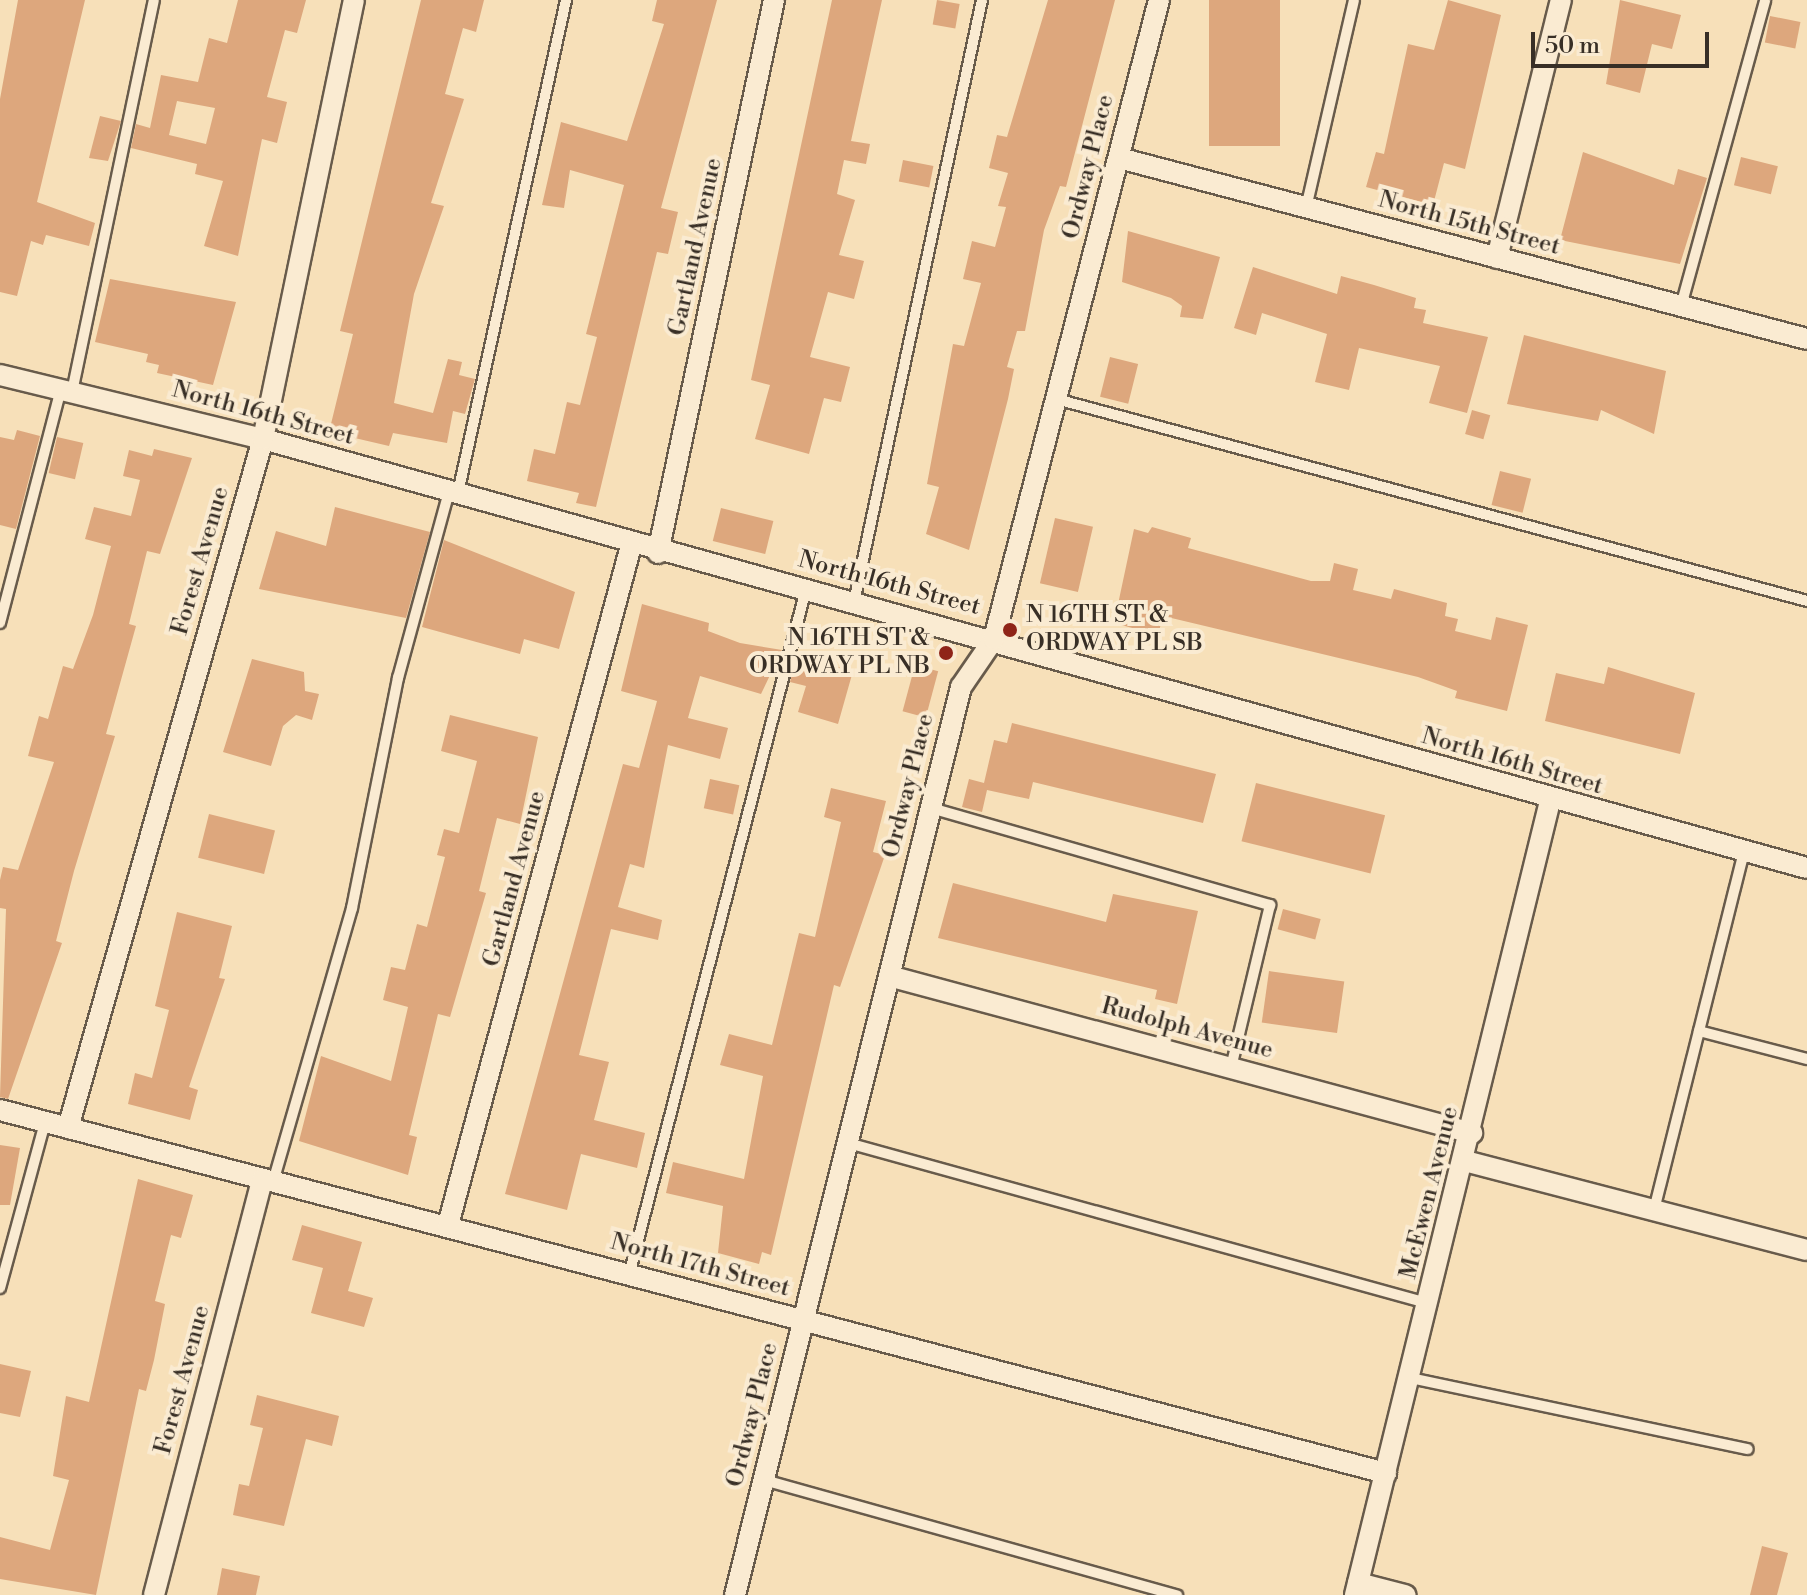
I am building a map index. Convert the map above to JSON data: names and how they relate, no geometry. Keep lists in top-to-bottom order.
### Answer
{
  "streets": {
    "street": [
      "Ordway Place",
      "North 15th Street",
      "Gartland Avenue",
      "North 16th Street",
      "Forest Avenue",
      "Rudolph Avenue",
      "McEwen Avenue",
      "North 17th Street"
    ]
  },
  "crossings": [
    ["Ordway Place", "North 15th Street"],
    ["Ordway Place", "North 16th Street"],
    ["Ordway Place", "Rudolph Avenue"],
    ["Ordway Place", "North 17th Street"],
    ["Gartland Avenue", "North 16th Street"],
    ["Gartland Avenue", "North 17th Street"],
    ["North 16th Street", "Forest Avenue"],
    ["North 16th Street", "McEwen Avenue"],
    ["Forest Avenue", "North 17th Street"],
    ["Rudolph Avenue", "McEwen Avenue"],
    ["McEwen Avenue", "North 17th Street"]
  ],
  "places": ["N 16TH ST & ORDWAY PL SB", "N 16TH ST & ORDWAY PL NB"],
  "scale_bar": "50 m"
}
